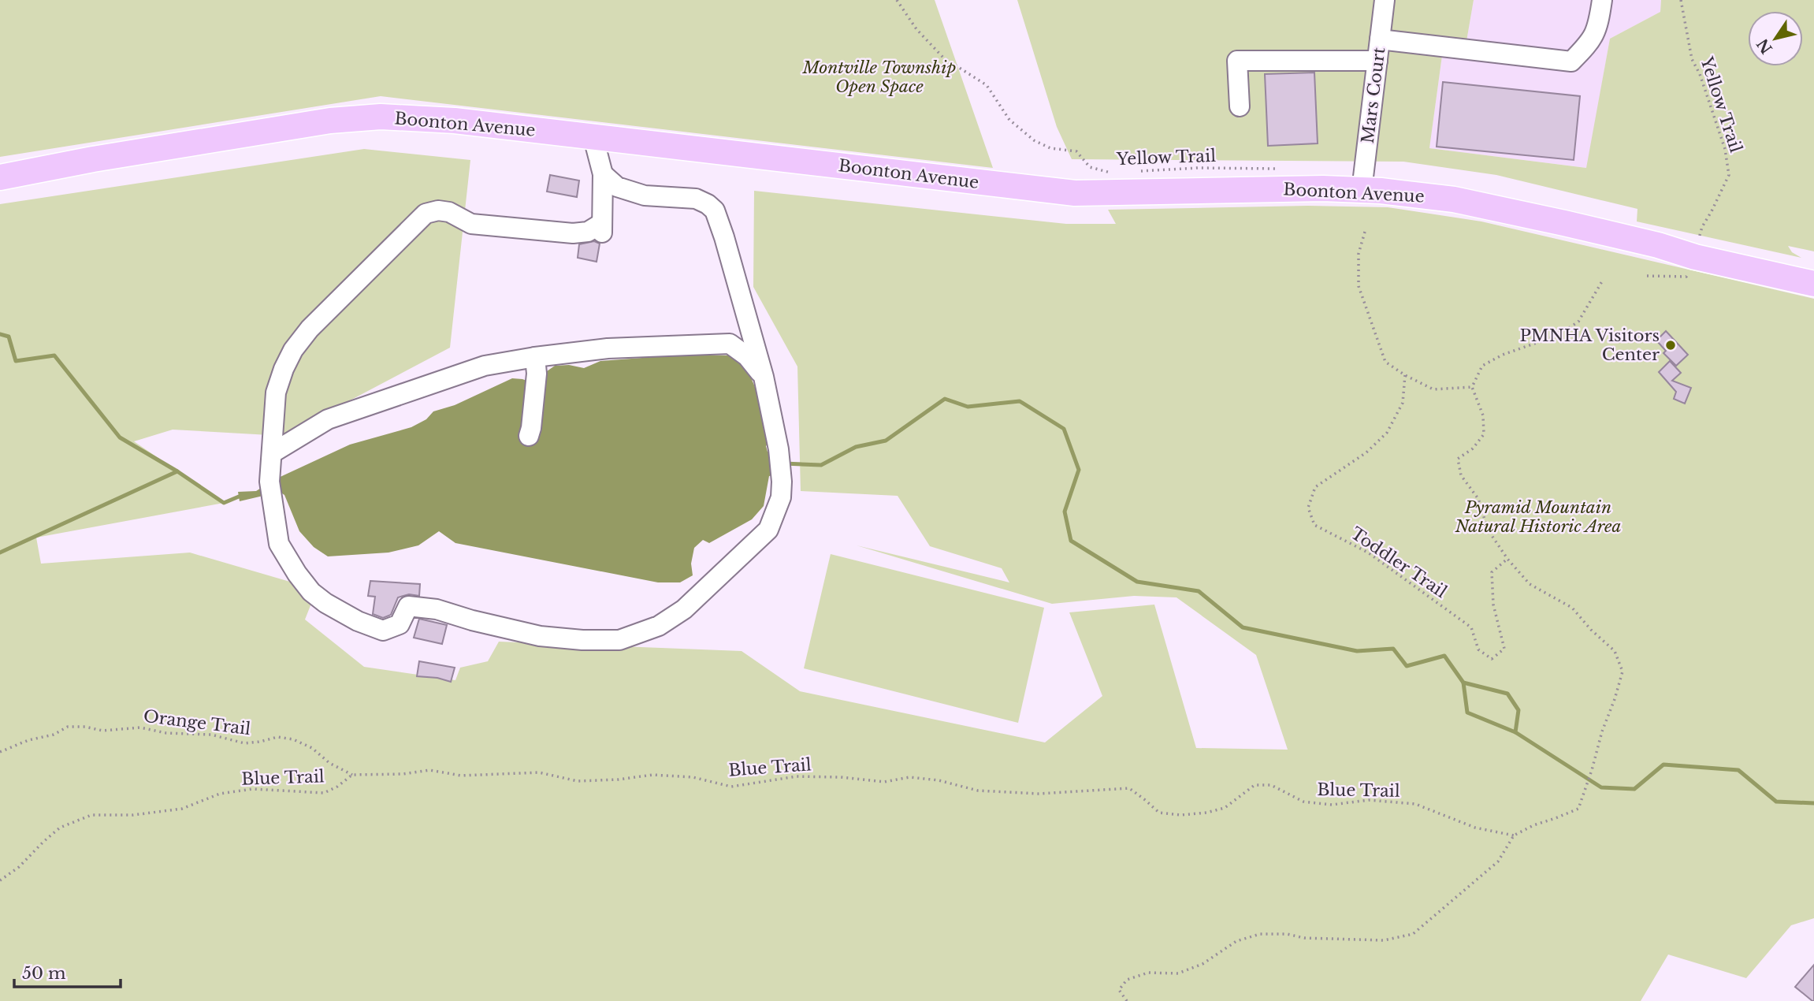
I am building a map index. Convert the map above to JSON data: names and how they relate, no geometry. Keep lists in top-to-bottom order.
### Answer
{
  "streets": {
    "main road": ["Boonton Avenue"],
    "lane": ["Mars Court"],
    "path": [
      "Yellow Trail",
      "Toddler Trail",
      "Orange Trail",
      "Blue Trail"
    ]
  },
  "crossings": [
    ["Mars Court", "Boonton Avenue"],
    ["Orange Trail", "Blue Trail"]
  ],
  "parks": ["Montville Township Open Space", "Pyramid Mountain Natural Historic Area"],
  "places": ["PMNHA Visitors Center"],
  "scale_bar": "50 m",
  "north": "bottom left"
}
